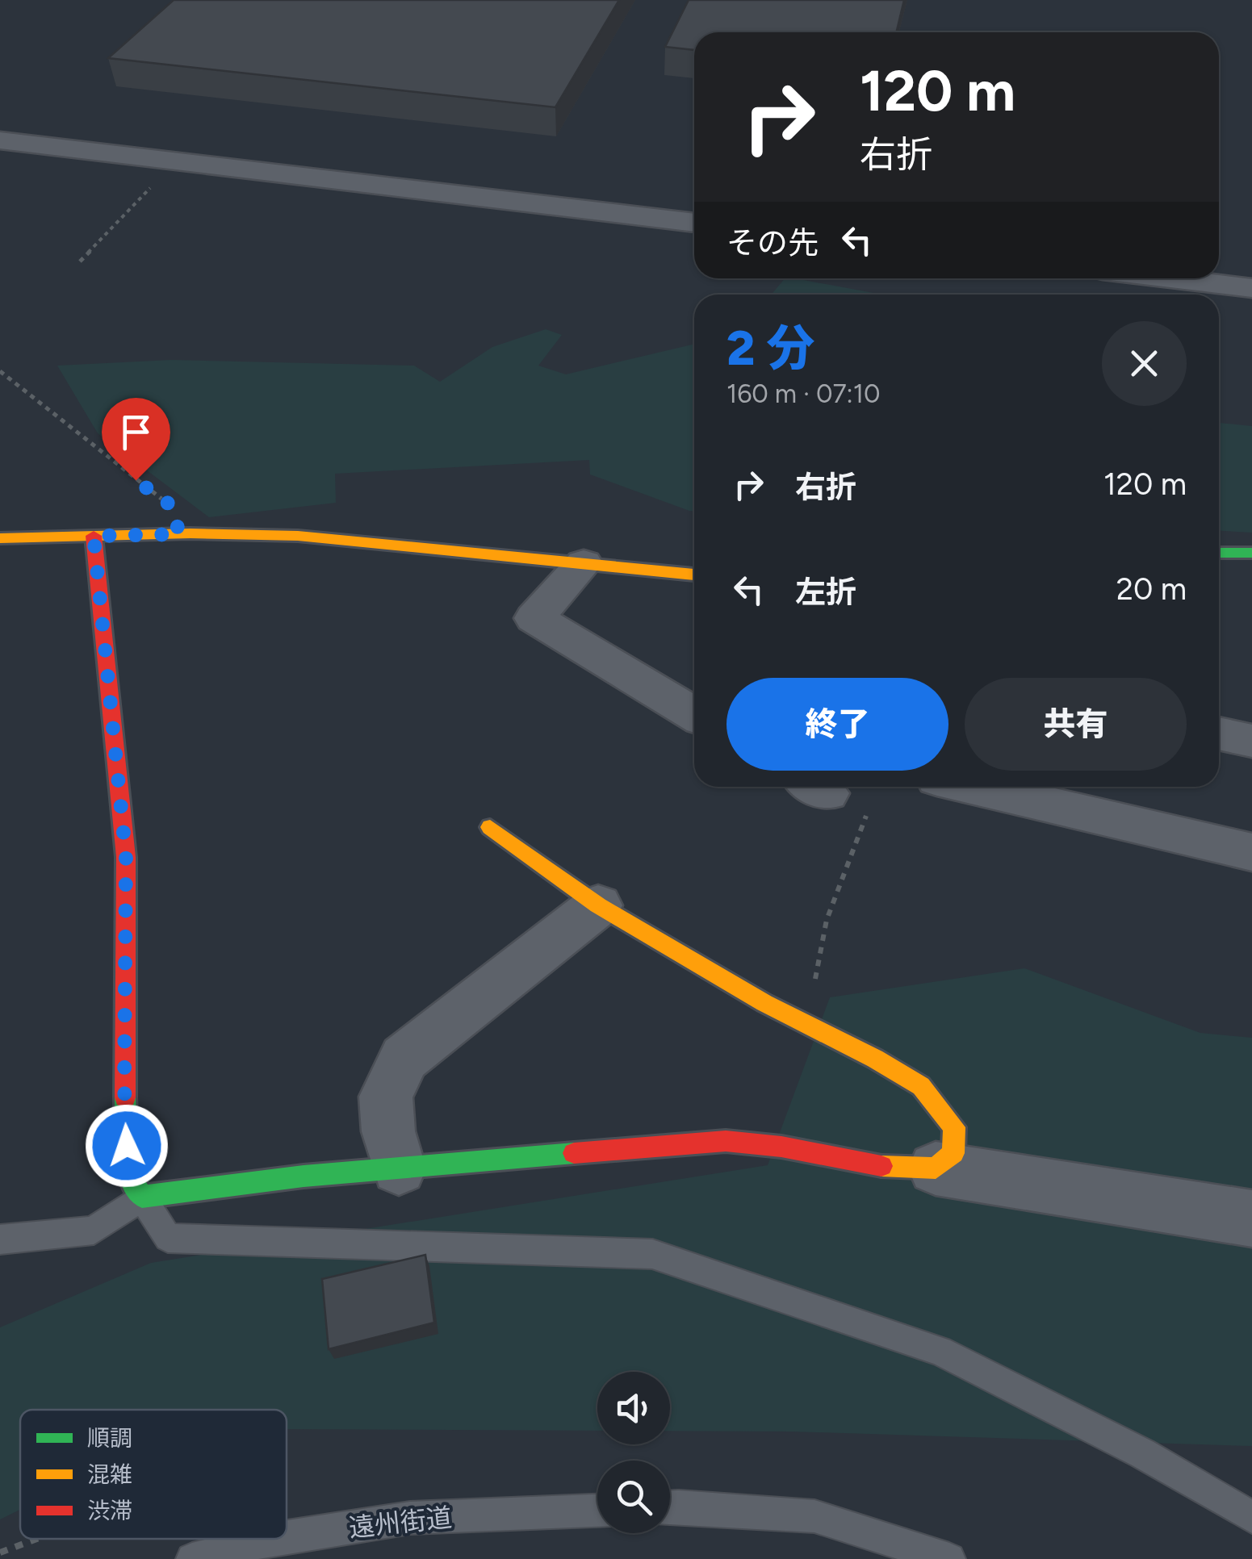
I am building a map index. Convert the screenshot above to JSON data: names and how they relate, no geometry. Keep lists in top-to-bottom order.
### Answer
{
  "streets": {
    "lane": ["遠州街道"]
  },
  "legend": ["順調", "混雑", "渋滞"],
  "page": {
    "turn": ["120 m", "右折"],
    "then": "その先",
    "heading": ["2 分", "160 m · 07:10"],
    "list": [
      {
        "name": "右折",
        "value": "120 m"
      },
      {
        "name": "左折",
        "value": "20 m"
      }
    ],
    "buttons": ["終了", "共有"]
  }
}
